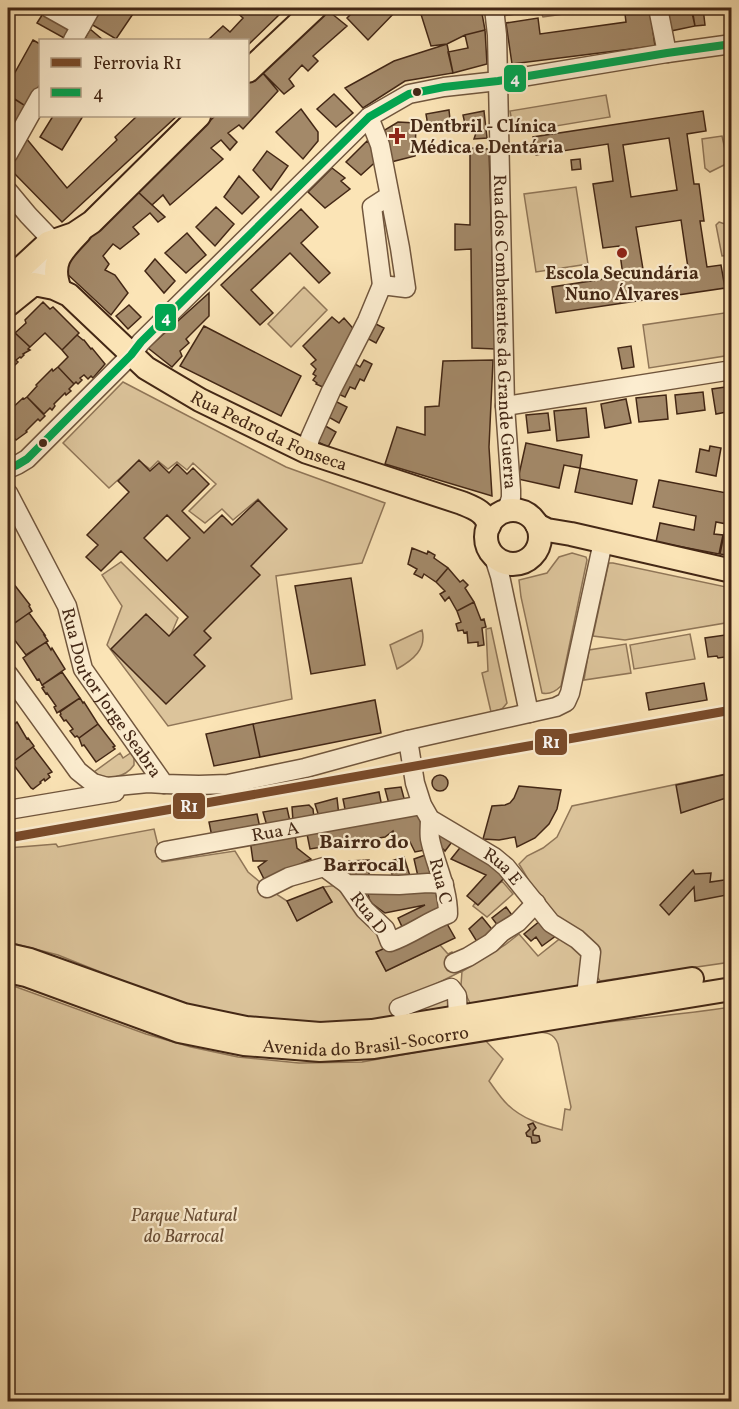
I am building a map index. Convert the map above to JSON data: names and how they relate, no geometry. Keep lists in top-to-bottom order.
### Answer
{
  "streets": {
    "main road": ["Rua Pedro da Fonseca", "Avenida do Brasil-Socorro"],
    "street": [
      "Rua dos Combatentes da Grande Guerra",
      "Rua Doutor Jorge Seabra",
      "Rua A",
      "Rua E",
      "Rua C",
      "Rua D"
    ]
  },
  "crossings": [
    ["Rua dos Combatentes da Grande Guerra", "Rua Pedro da Fonseca"],
    ["Rua A", "Rua E"],
    ["Rua A", "Rua C"],
    ["Rua E", "Rua C"],
    ["Rua E", "Avenida do Brasil-Socorro"],
    ["Rua C", "Rua D"]
  ],
  "districts": ["Bairro do Barrocal"],
  "parks": ["Parque Natural do Barrocal"],
  "places": {
    "health": ["Dentbril - Clínica Médica e Dentária"],
    "other": ["Escola Secundária Nuno Álvares"]
  },
  "lines": ["transit line 4", "rail line R1"],
  "legend": ["Ferrovia R1", "4"]
}
